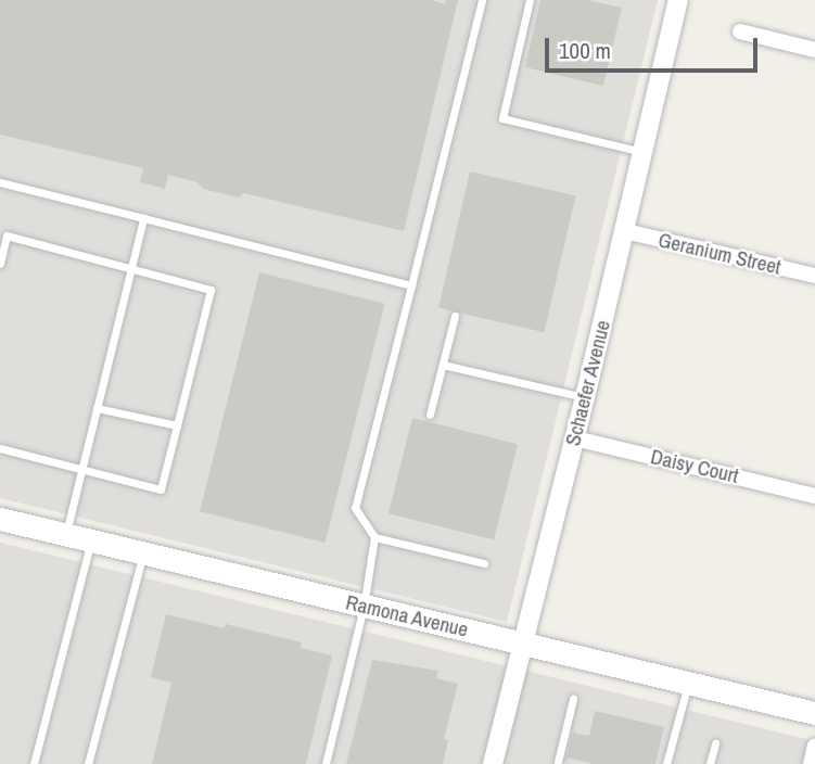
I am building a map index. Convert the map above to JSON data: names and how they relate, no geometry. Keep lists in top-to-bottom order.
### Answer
{
  "streets": {
    "main road": ["Ramona Avenue"],
    "street": ["Geranium Street", "Schaefer Avenue", "Daisy Court"]
  },
  "crossings": [
    ["Geranium Street", "Schaefer Avenue"],
    ["Schaefer Avenue", "Daisy Court"],
    ["Schaefer Avenue", "Ramona Avenue"]
  ],
  "scale_bar": "100 m"
}
